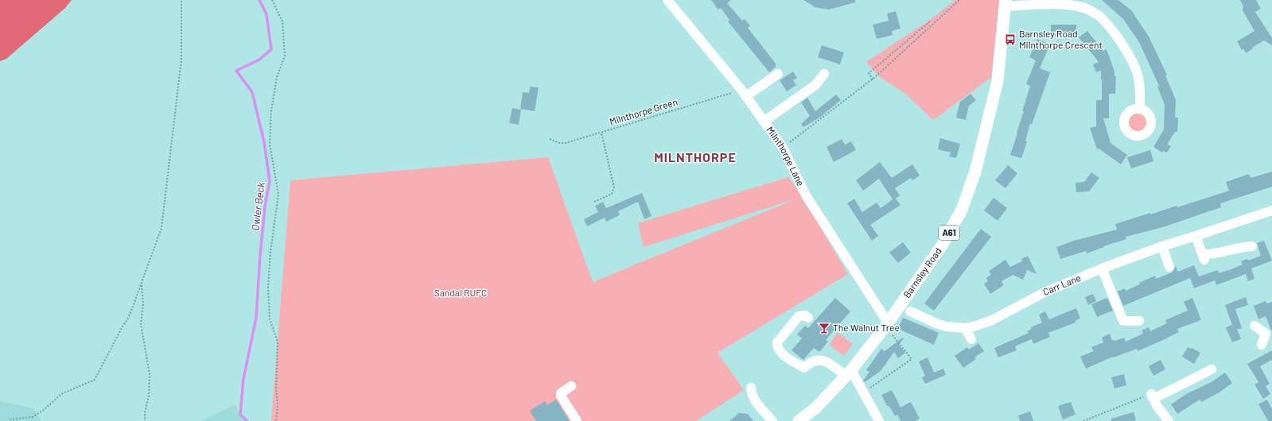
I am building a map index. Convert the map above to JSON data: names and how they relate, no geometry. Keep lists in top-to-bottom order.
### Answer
{
  "streets": {
    "main road": ["A61", "Barnsley Road"],
    "street": ["Milnthorpe Lane", "Carr Lane"],
    "path": ["Milnthorpe Green"]
  },
  "crossings": [
    ["Milnthorpe Green", "Milnthorpe Lane"],
    ["Milnthorpe Lane", "Barnsley Road"]
  ],
  "districts": ["MILNTHORPE"],
  "water": ["Owler Beck"],
  "parks": ["Sandal RUFC"],
  "places": {
    "bus stop": ["Barnsley Road Milnthorpe Crescent"],
    "bar": ["The Walnut Tree"]
  }
}
